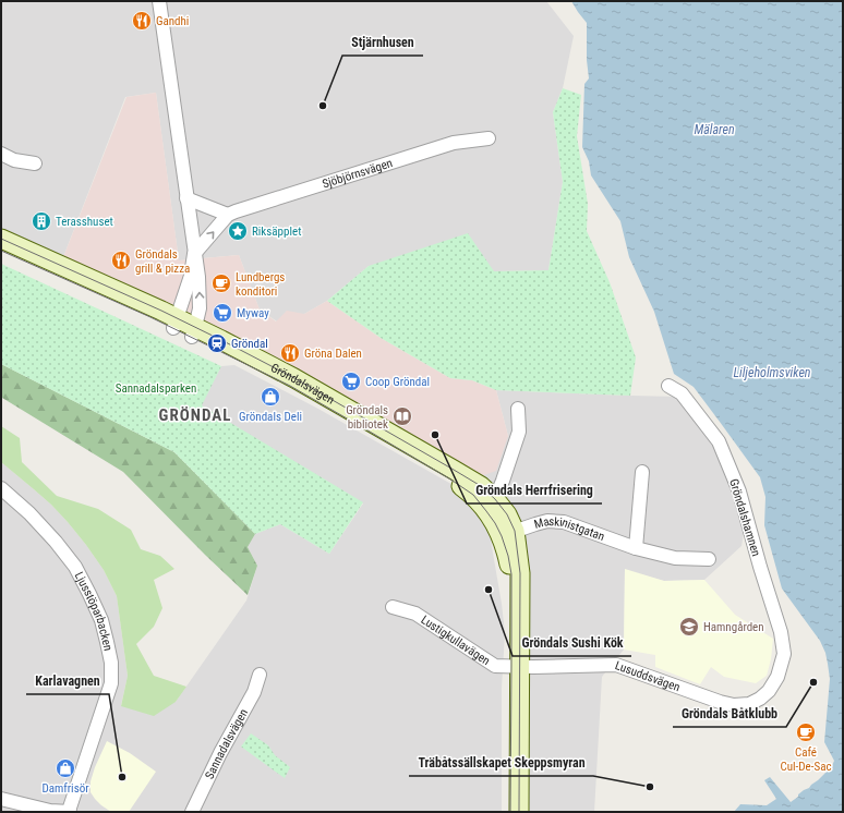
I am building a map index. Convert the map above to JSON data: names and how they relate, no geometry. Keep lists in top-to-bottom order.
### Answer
{
  "streets": {
    "street": [
      "Sjöbjörnsvägen",
      "Gröndalsvägen",
      "Gröndalshamnen",
      "Maskinistgatan",
      "Ljusstöparbacken",
      "Lustigkullavägen",
      "Lusuddsvägen",
      "Sannadalsvägen"
    ]
  },
  "crossings": [
    ["Gröndalsvägen", "Maskinistgatan"],
    ["Gröndalsvägen", "Lustigkullavägen"],
    ["Gröndalsvägen", "Lusuddsvägen"],
    ["Gröndalshamnen", "Lusuddsvägen"],
    ["Lustigkullavägen", "Lusuddsvägen"]
  ],
  "districts": ["GRÖNDAL"],
  "water": ["Mälaren", "Liljeholmsviken"],
  "parks": ["Sannadalsparken"],
  "places": {
    "restaurant": ["Gandhi", "Gröndals grill & pizza", "Gröna Dalen"],
    "other": [
      "Stjärnhusen",
      "Gröndals Herrfrisering",
      "Gröndals Sushi Kök",
      "Gröndals Båtklubb",
      "Karlavagnen",
      "Träbåtssällskapet Skeppsmyran"
    ],
    "building": ["Terasshuset"],
    "place": ["Riksäpplet"],
    "cafe": ["Lundbergs konditori", "Café Cul-De-Sac"],
    "supermarket": ["Myway", "Coop Gröndal"],
    "station": ["Gröndal"],
    "shop": ["Gröndals Deli", "Damfrisör"],
    "library": ["Gröndals bibliotek"],
    "school or university": ["Hamngården"]
  }
}
